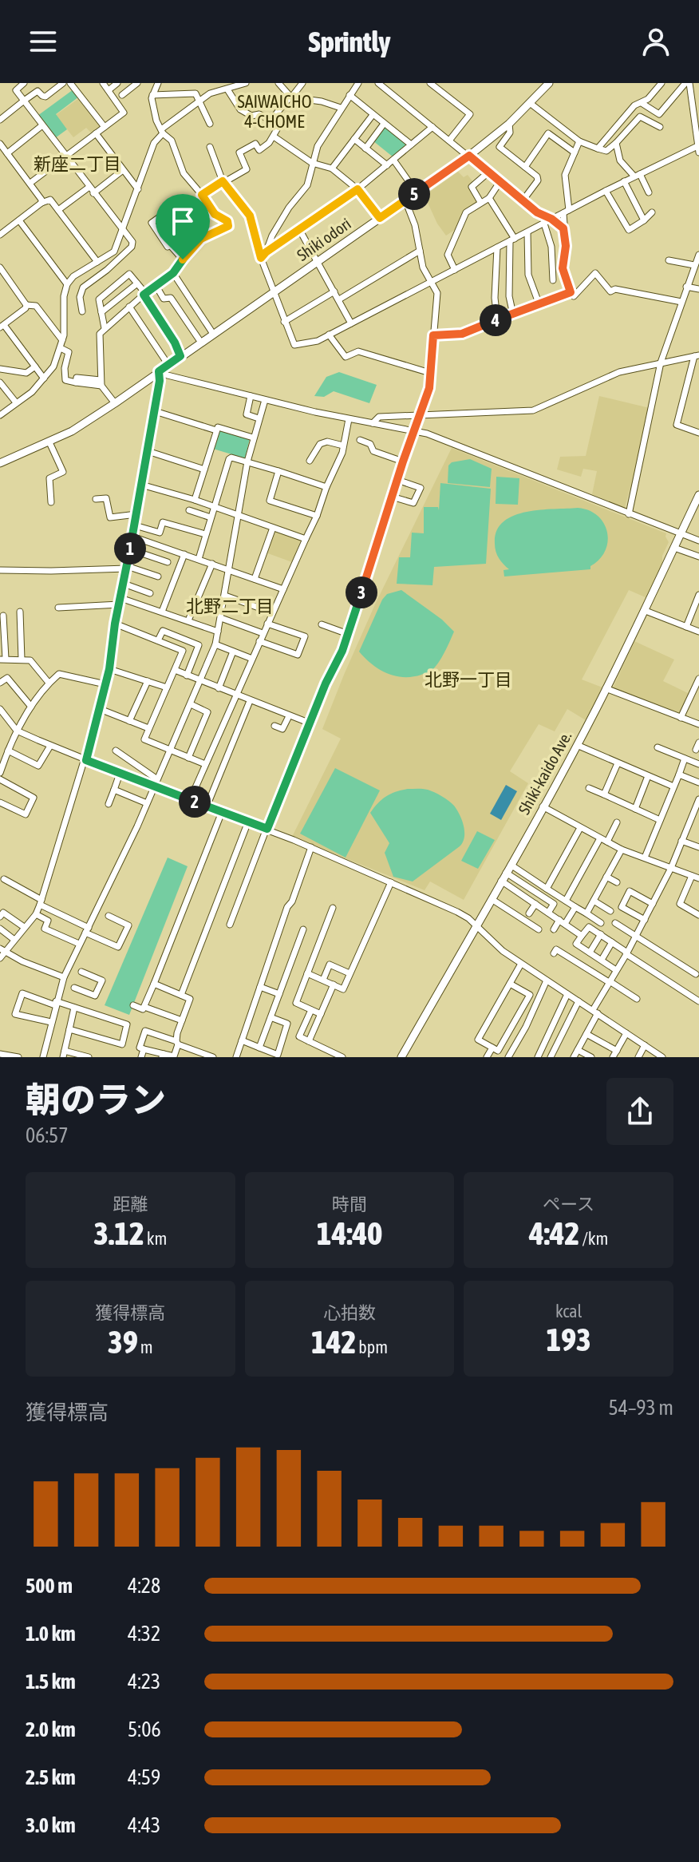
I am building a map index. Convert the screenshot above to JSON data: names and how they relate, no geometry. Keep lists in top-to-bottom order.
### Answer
{
  "streets": {
    "main road": ["Shiki odori", "Shiki-kaido Ave."]
  },
  "districts": [
    "SAIWAICHO 4-CHOME",
    "新座二丁目",
    "北野二丁目",
    "北野一丁目"
  ],
  "page": {
    "header": "Sprintly",
    "pins": [
      "5",
      "4",
      "1",
      "3",
      "2"
    ],
    "heading": ["朝のラン", "06:57"],
    "stats": [
      ["距離", "3.12 km"],
      ["時間", "14:40"],
      ["ペース", "4:42 /km"],
      ["獲得標高", "39 m"],
      ["心拍数", "142 bpm"],
      ["kcal", "193"]
    ],
    "chart": ["獲得標高", "54–93 m"],
    "list": [
      {
        "name": "500 m",
        "note": "4:28"
      },
      {
        "name": "1.0 km",
        "note": "4:32"
      },
      {
        "name": "1.5 km",
        "note": "4:23"
      },
      {
        "name": "2.0 km",
        "note": "5:06"
      },
      {
        "name": "2.5 km",
        "note": "4:59"
      },
      {
        "name": "3.0 km",
        "note": "4:43"
      }
    ]
  }
}
